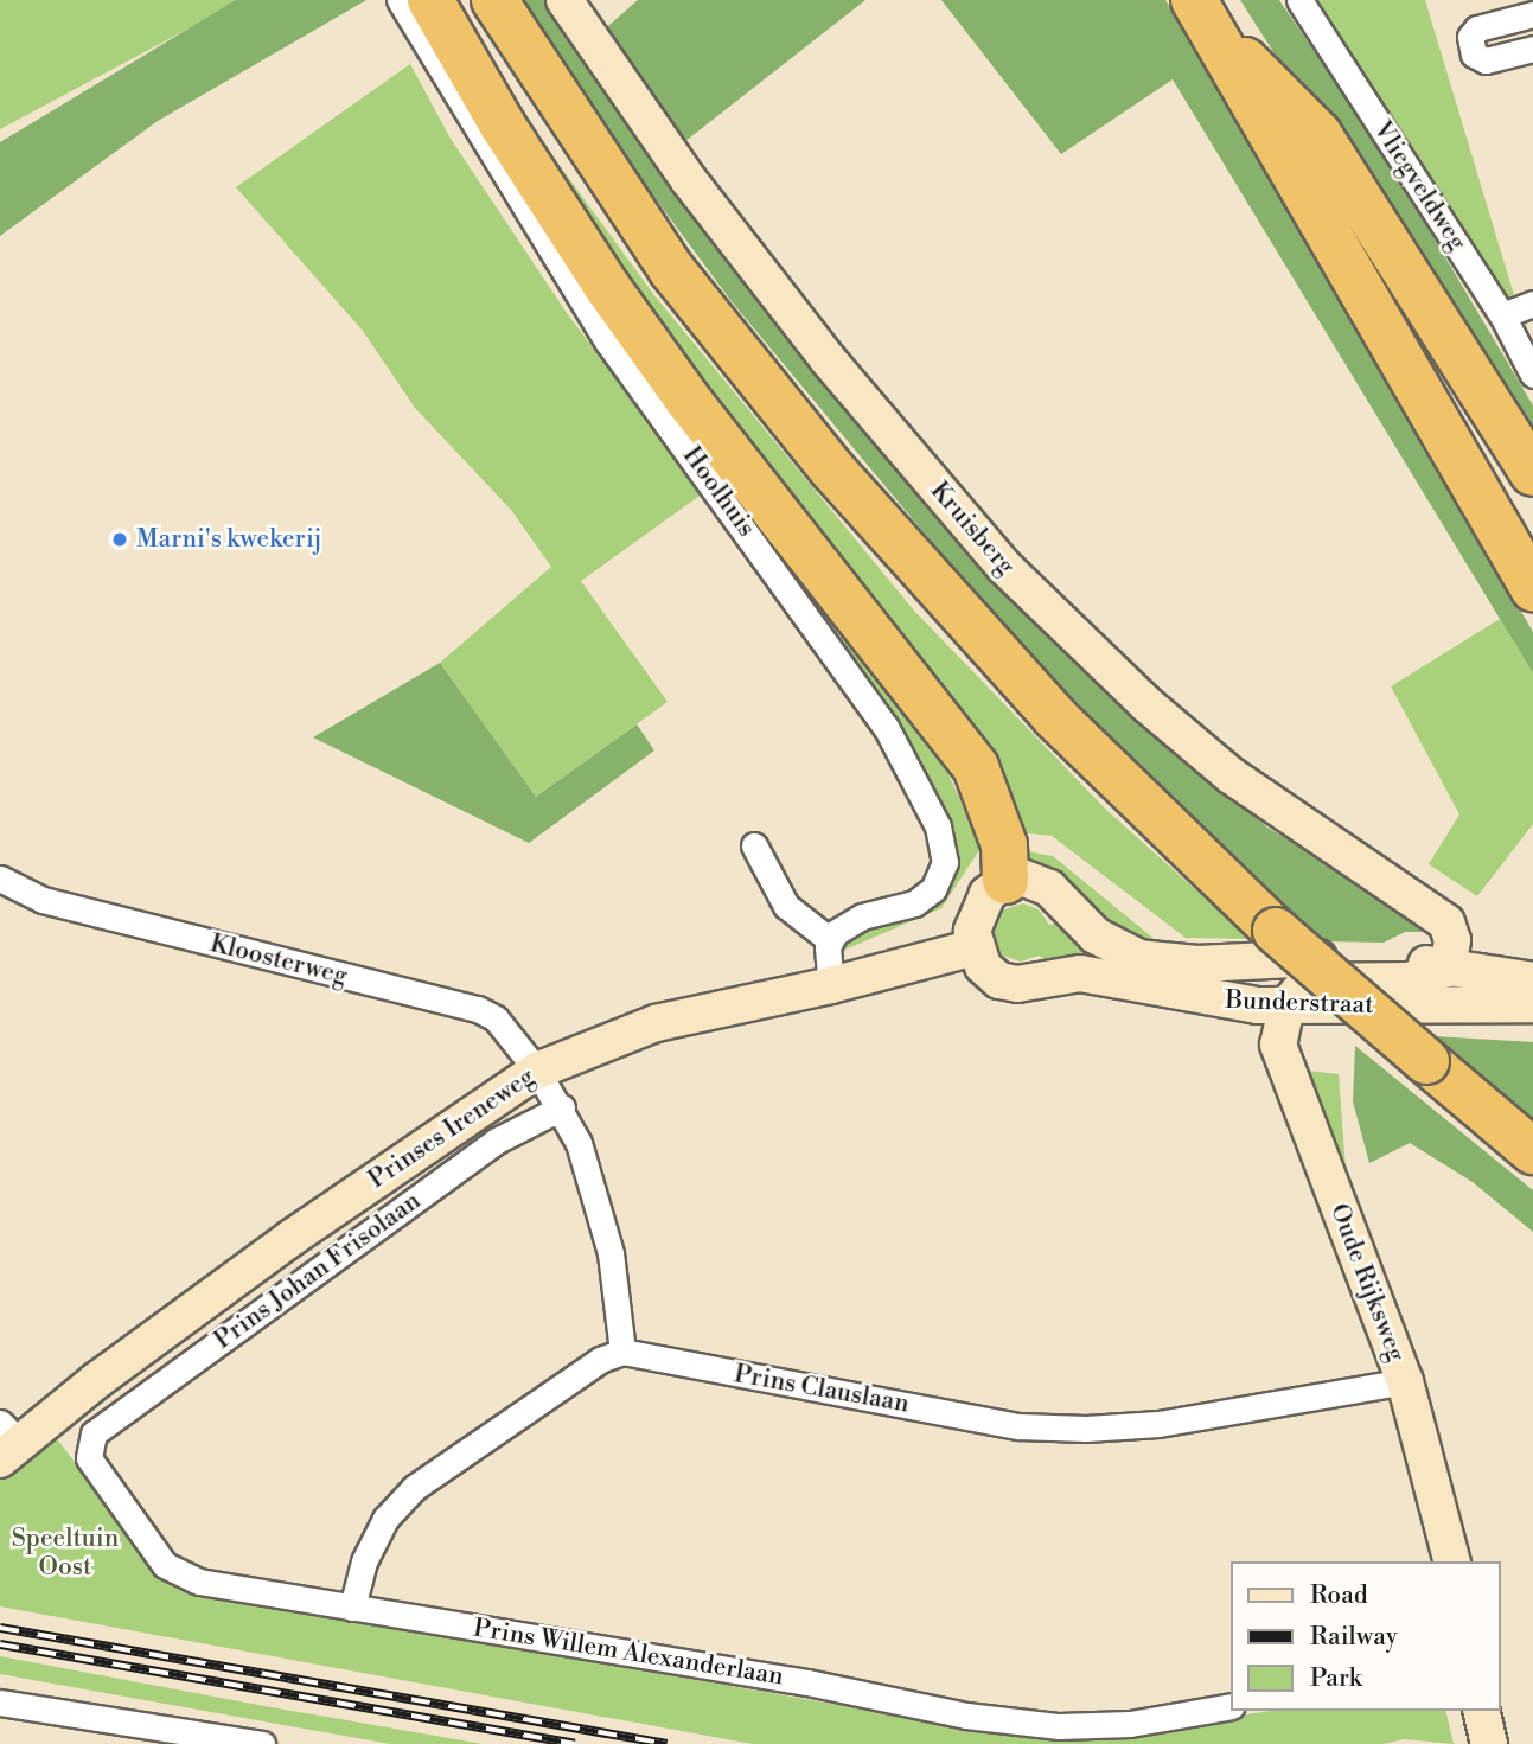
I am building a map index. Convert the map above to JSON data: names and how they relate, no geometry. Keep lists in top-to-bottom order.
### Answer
{
  "streets": {
    "main road": [
      "Kruisberg",
      "Bunderstraat",
      "Prinses Ireneweg",
      "Oude Rijksweg"
    ],
    "street": [
      "Vliegveldweg",
      "Hoolhuis",
      "Kloosterweg",
      "Prins Johan Frisolaan",
      "Prins Clauslaan",
      "Prins Willem Alexanderlaan"
    ]
  },
  "crossings": [
    ["Kruisberg", "Bunderstraat"],
    ["Kloosterweg", "Prinses Ireneweg"],
    ["Kloosterweg", "Prins Johan Frisolaan"],
    ["Kloosterweg", "Prins Clauslaan"],
    ["Bunderstraat", "Prinses Ireneweg"],
    ["Bunderstraat", "Oude Rijksweg"],
    ["Prins Johan Frisolaan", "Prins Willem Alexanderlaan"],
    ["Oude Rijksweg", "Prins Clauslaan"]
  ],
  "parks": ["Speeltuin Oost"],
  "places": ["Marni's kwekerij"],
  "legend": ["Road", "Railway", "Park"]
}
